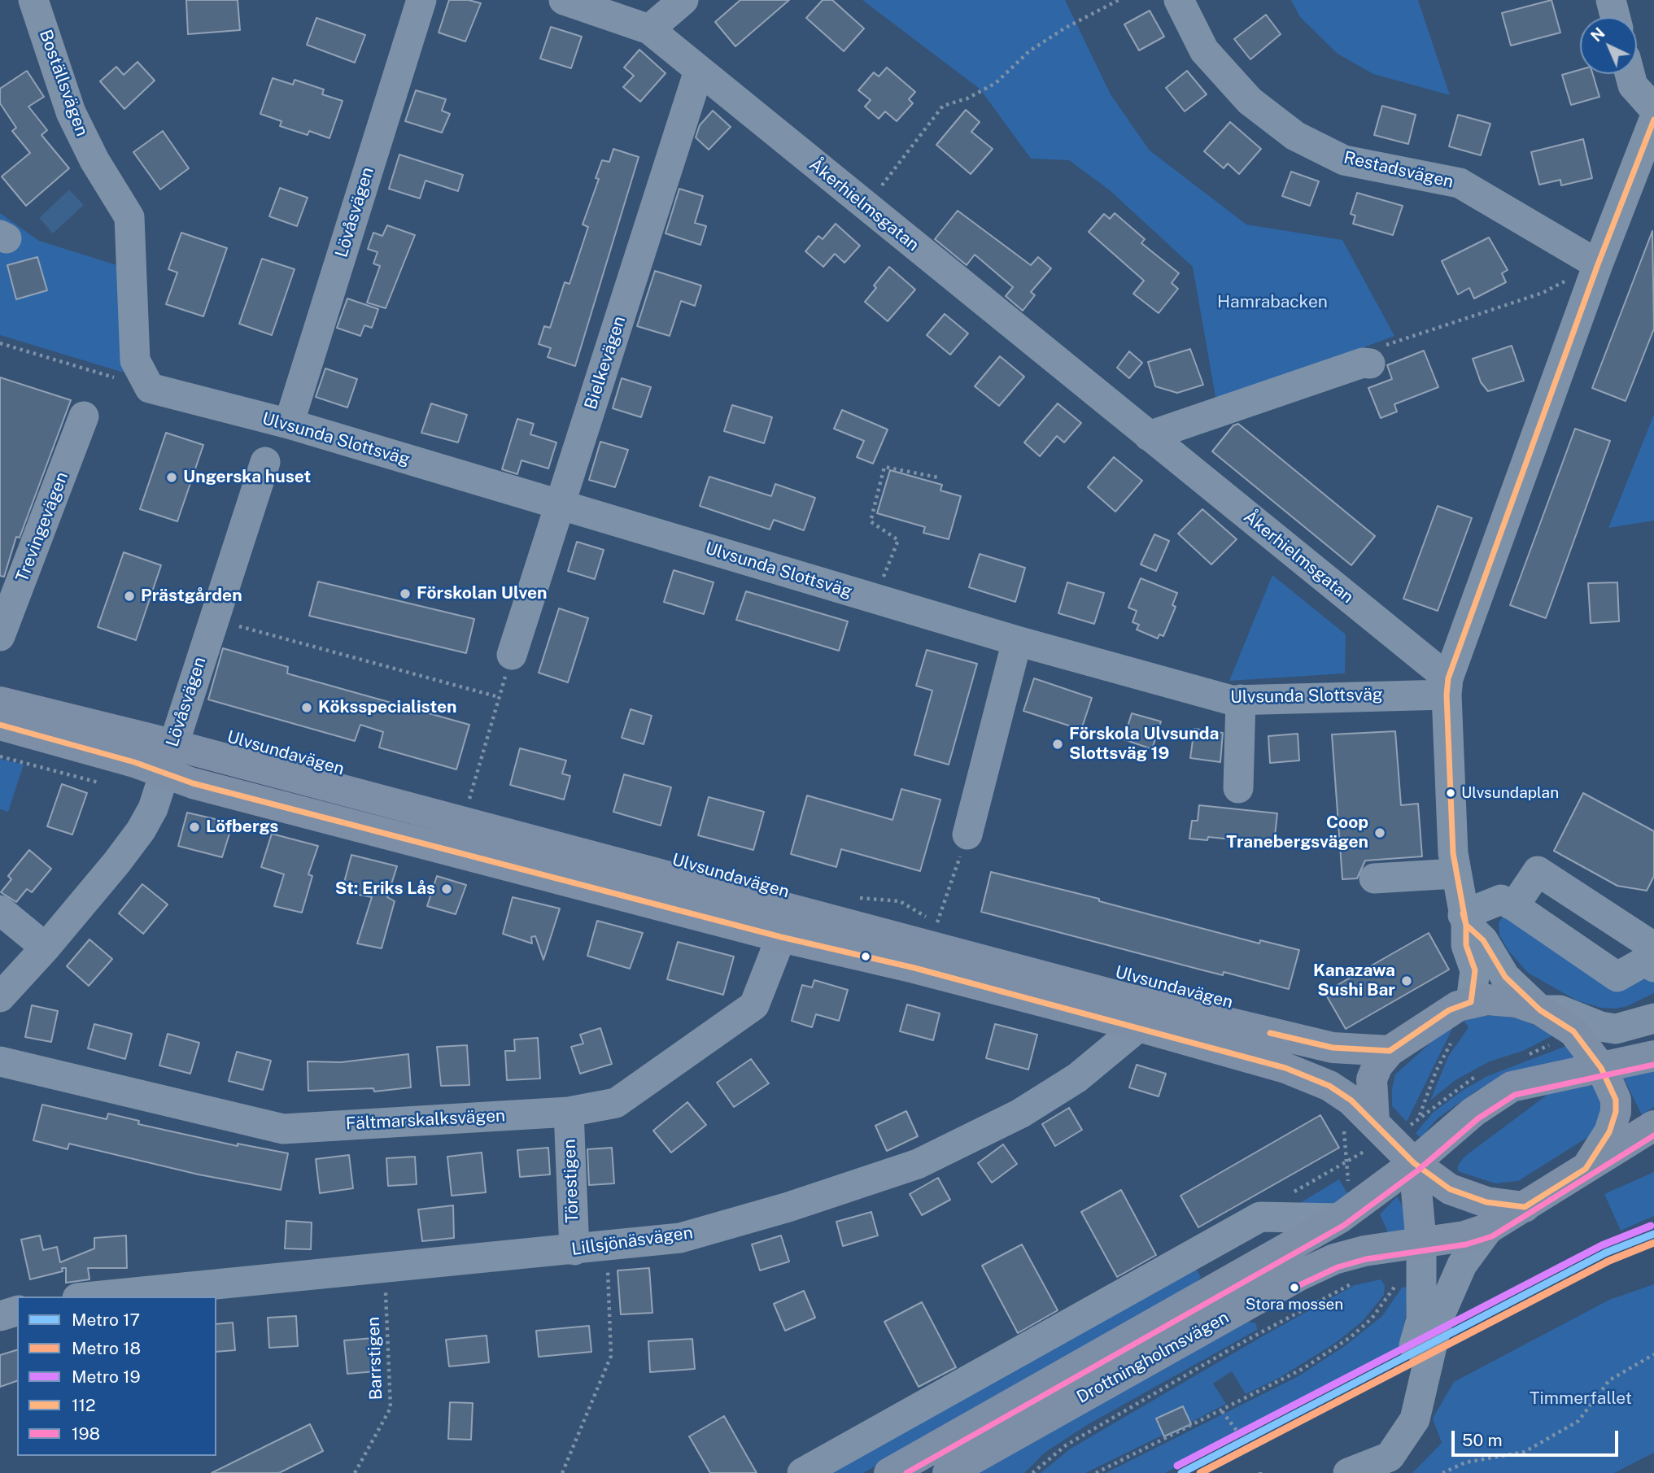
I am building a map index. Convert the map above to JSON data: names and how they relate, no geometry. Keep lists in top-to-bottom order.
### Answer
{
  "streets": {
    "main road": ["Ulvsundavägen", "Drottningholmsvägen"],
    "street": [
      "Boställsvägen",
      "Restadsvägen",
      "Åkerhielmsgatan",
      "Lövåsvägen",
      "Bielkevägen",
      "Ulvsunda Slottsväg",
      "Trevingevägen",
      "Fältmarskalksvägen",
      "Törestigen",
      "Lillsjönäsvägen"
    ],
    "path": ["Barrstigen"]
  },
  "crossings": [
    ["Boställsvägen", "Ulvsunda Slottsväg"],
    ["Åkerhielmsgatan", "Bielkevägen"],
    ["Åkerhielmsgatan", "Ulvsunda Slottsväg"],
    ["Lövåsvägen", "Ulvsunda Slottsväg"],
    ["Lövåsvägen", "Ulvsundavägen"],
    ["Bielkevägen", "Ulvsunda Slottsväg"],
    ["Ulvsundavägen", "Fältmarskalksvägen"],
    ["Ulvsundavägen", "Lillsjönäsvägen"],
    ["Fältmarskalksvägen", "Törestigen"],
    ["Törestigen", "Lillsjönäsvägen"],
    ["Lillsjönäsvägen", "Barrstigen"]
  ],
  "parks": ["Hamrabacken", "Timmerfallet"],
  "places": [
    "Ungerska huset",
    "Förskolan Ulven",
    "Prästgården",
    "Köksspecialisten",
    "Förskola Ulvsunda Slottsväg 19",
    "Ulvsundaplan",
    "Löfbergs",
    "Coop Tranebergsvägen",
    "St: Eriks Lås",
    "Kanazawa Sushi Bar",
    "Stora mossen"
  ],
  "lines": [
    "transit line 112",
    "transit line 198",
    "metro line 19",
    "metro line 17",
    "metro line 18"
  ],
  "legend": [
    "Metro 17",
    "Metro 18",
    "Metro 19",
    "112",
    "198"
  ],
  "scale_bar": "50 m",
  "north": "top left"
}
